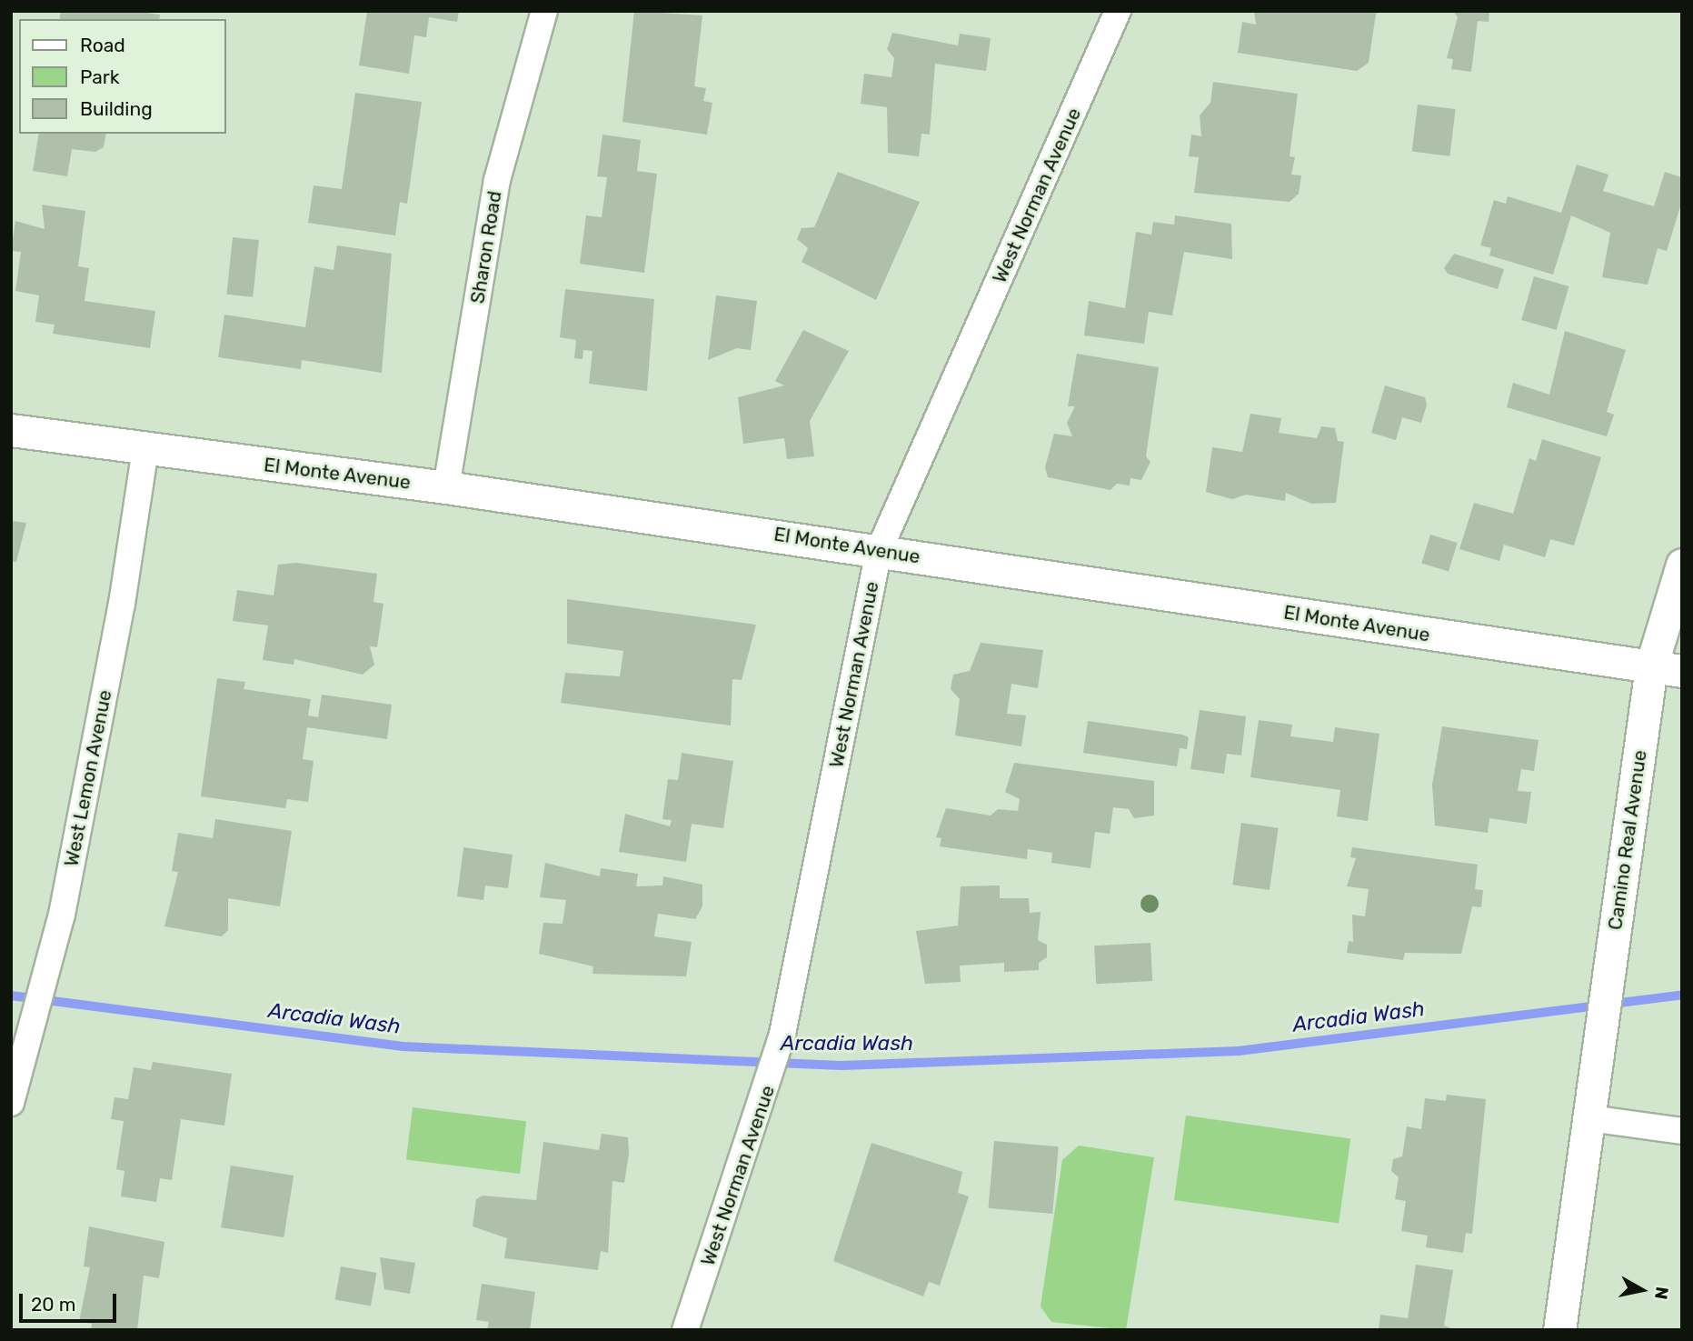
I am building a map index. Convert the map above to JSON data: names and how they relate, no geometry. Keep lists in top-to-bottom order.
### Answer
{
  "streets": {
    "street": [
      "West Norman Avenue",
      "Sharon Road",
      "El Monte Avenue",
      "West Lemon Avenue",
      "Camino Real Avenue"
    ]
  },
  "crossings": [
    ["West Norman Avenue", "El Monte Avenue"],
    ["Sharon Road", "El Monte Avenue"],
    ["El Monte Avenue", "West Lemon Avenue"],
    ["El Monte Avenue", "Camino Real Avenue"]
  ],
  "water": ["Arcadia Wash"],
  "legend": ["Road", "Park", "Building"],
  "scale_bar": "20 m",
  "north": "right"
}
